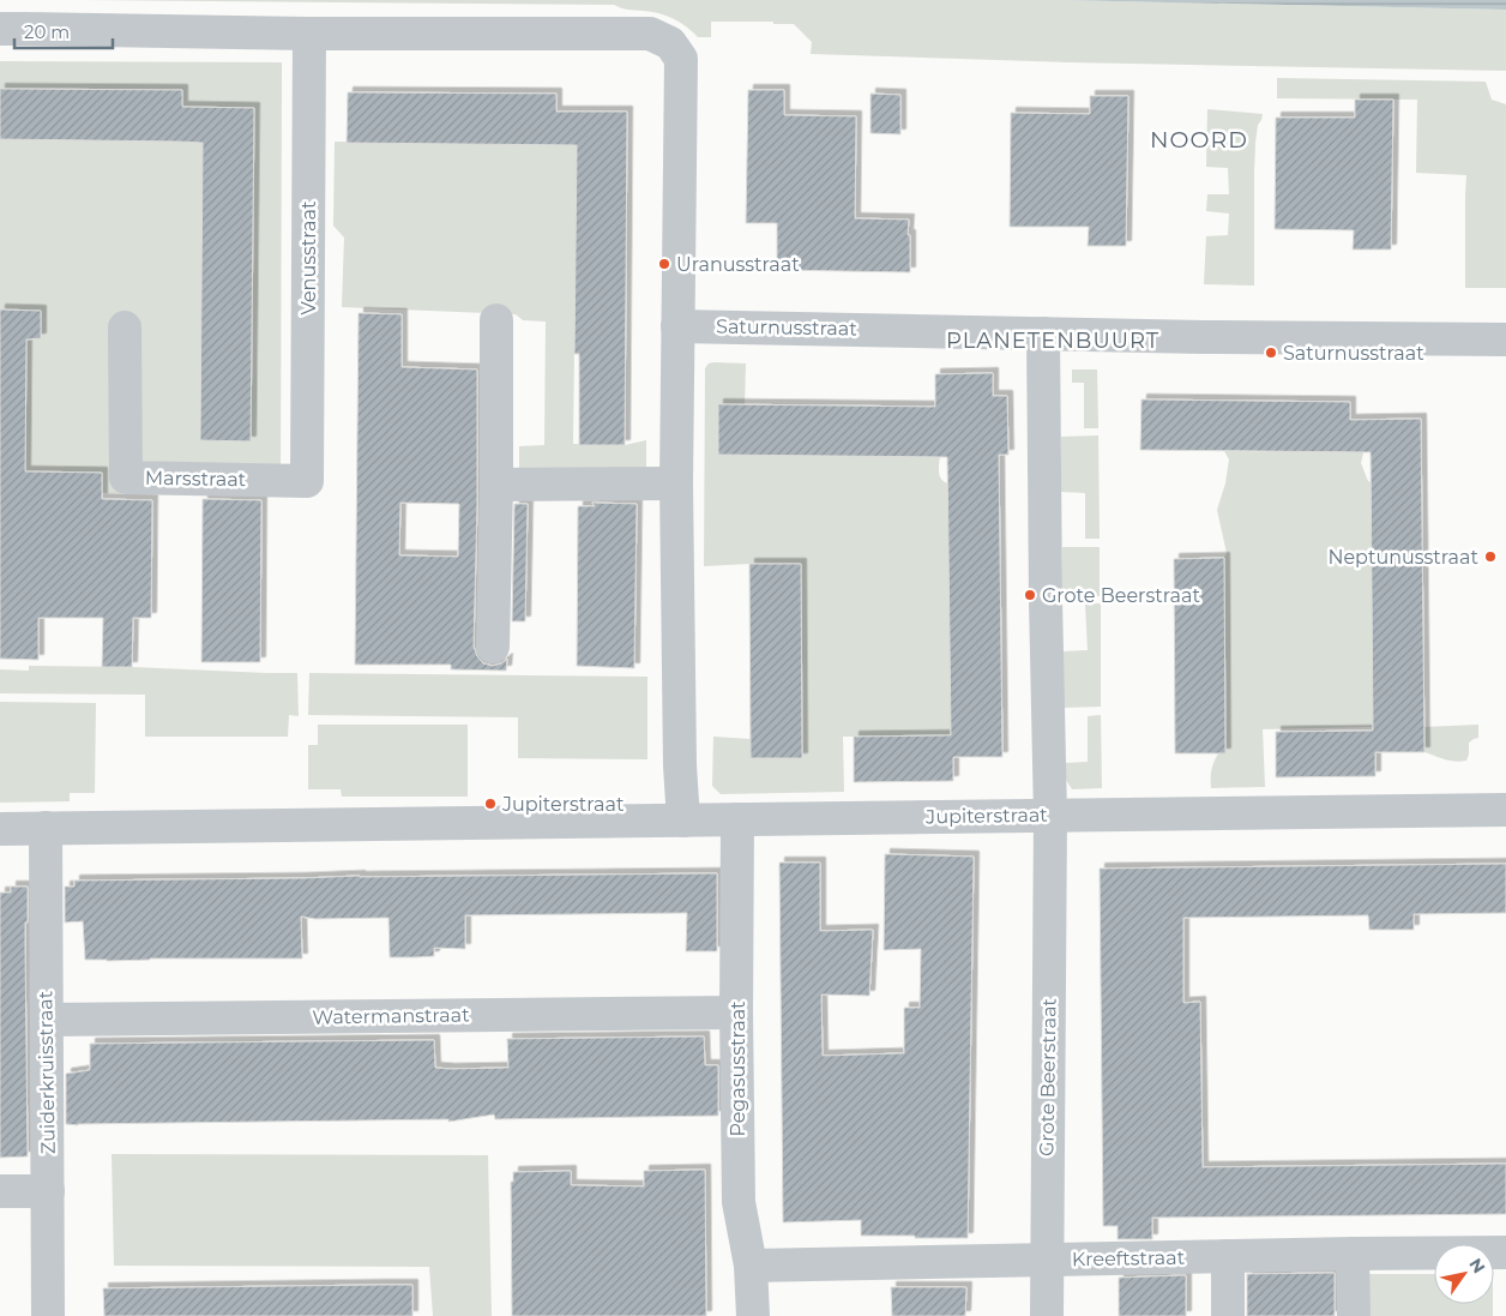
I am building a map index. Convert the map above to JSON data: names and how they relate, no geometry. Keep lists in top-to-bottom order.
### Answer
{
  "streets": {
    "street": [
      "Venusstraat",
      "Saturnusstraat",
      "Marsstraat",
      "Jupiterstraat",
      "Watermanstraat",
      "Pegasusstraat",
      "Zuiderkruisstraat",
      "Grote Beerstraat",
      "Kreeftstraat"
    ]
  },
  "crossings": [
    ["Venusstraat", "Marsstraat"],
    ["Saturnusstraat", "Grote Beerstraat"],
    ["Jupiterstraat", "Pegasusstraat"],
    ["Jupiterstraat", "Zuiderkruisstraat"],
    ["Jupiterstraat", "Grote Beerstraat"],
    ["Watermanstraat", "Pegasusstraat"],
    ["Watermanstraat", "Zuiderkruisstraat"],
    ["Pegasusstraat", "Kreeftstraat"],
    ["Grote Beerstraat", "Kreeftstraat"]
  ],
  "districts": ["NOORD", "PLANETENBUURT"],
  "places": [
    "Uranusstraat",
    "Saturnusstraat",
    "Neptunusstraat",
    "Grote Beerstraat",
    "Jupiterstraat"
  ],
  "scale_bar": "20 m",
  "north": "top right"
}
